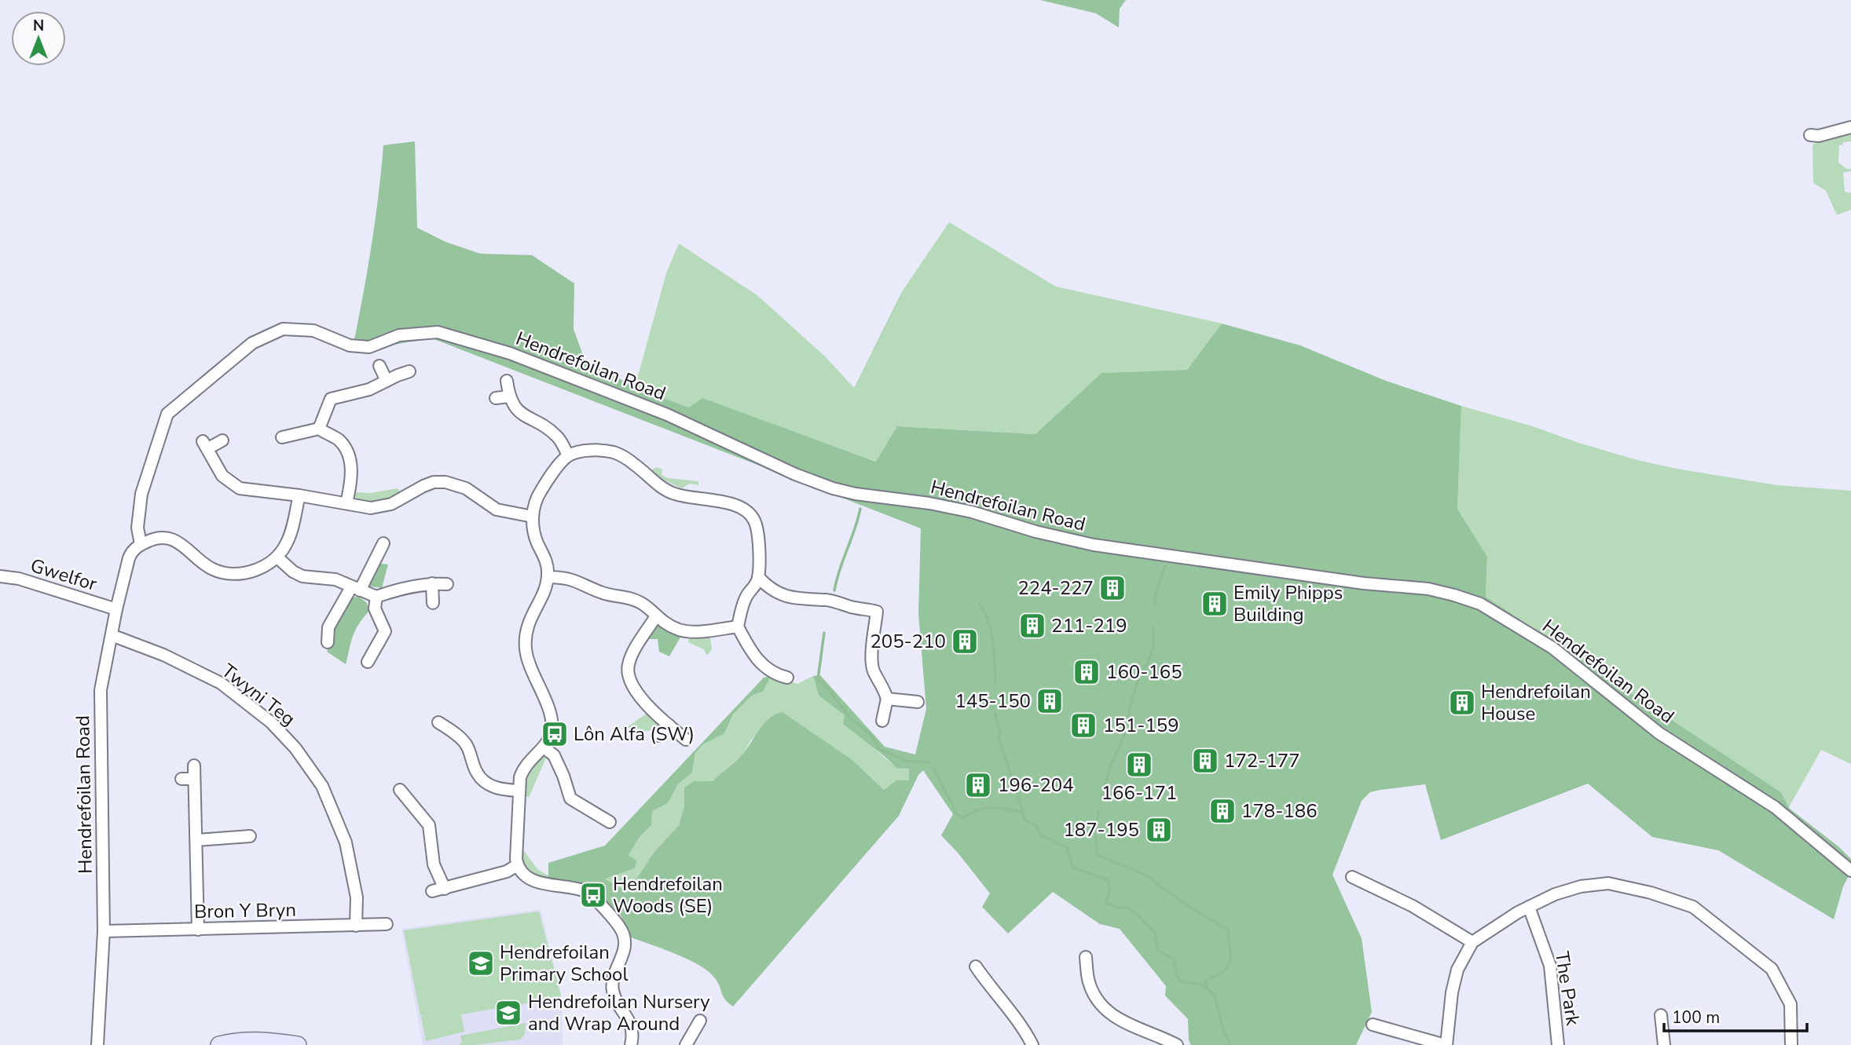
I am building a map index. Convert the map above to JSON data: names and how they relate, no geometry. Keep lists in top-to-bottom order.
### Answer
{
  "streets": {
    "street": [
      "Hendrefoilan Road",
      "Gwelfor",
      "Twyni Teg",
      "Bron Y Bryn",
      "The Park"
    ]
  },
  "crossings": [
    ["Hendrefoilan Road", "Gwelfor"],
    ["Hendrefoilan Road", "Twyni Teg"],
    ["Hendrefoilan Road", "Bron Y Bryn"],
    ["Twyni Teg", "Bron Y Bryn"]
  ],
  "places": {
    "building": [
      "224-227",
      "Emily Phipps Building",
      "211-219",
      "205-210",
      "160-165",
      "145-150",
      "Hendrefoilan House",
      "151-159",
      "172-177",
      "166-171",
      "196-204",
      "178-186",
      "187-195"
    ],
    "bus stop": ["Lôn Alfa (SW)", "Hendrefoilan Woods (SE)"],
    "school or university": ["Hendrefoilan Primary School", "Hendrefoilan Nursery and Wrap Around"]
  },
  "scale_bar": "100 m",
  "north": "top"
}
